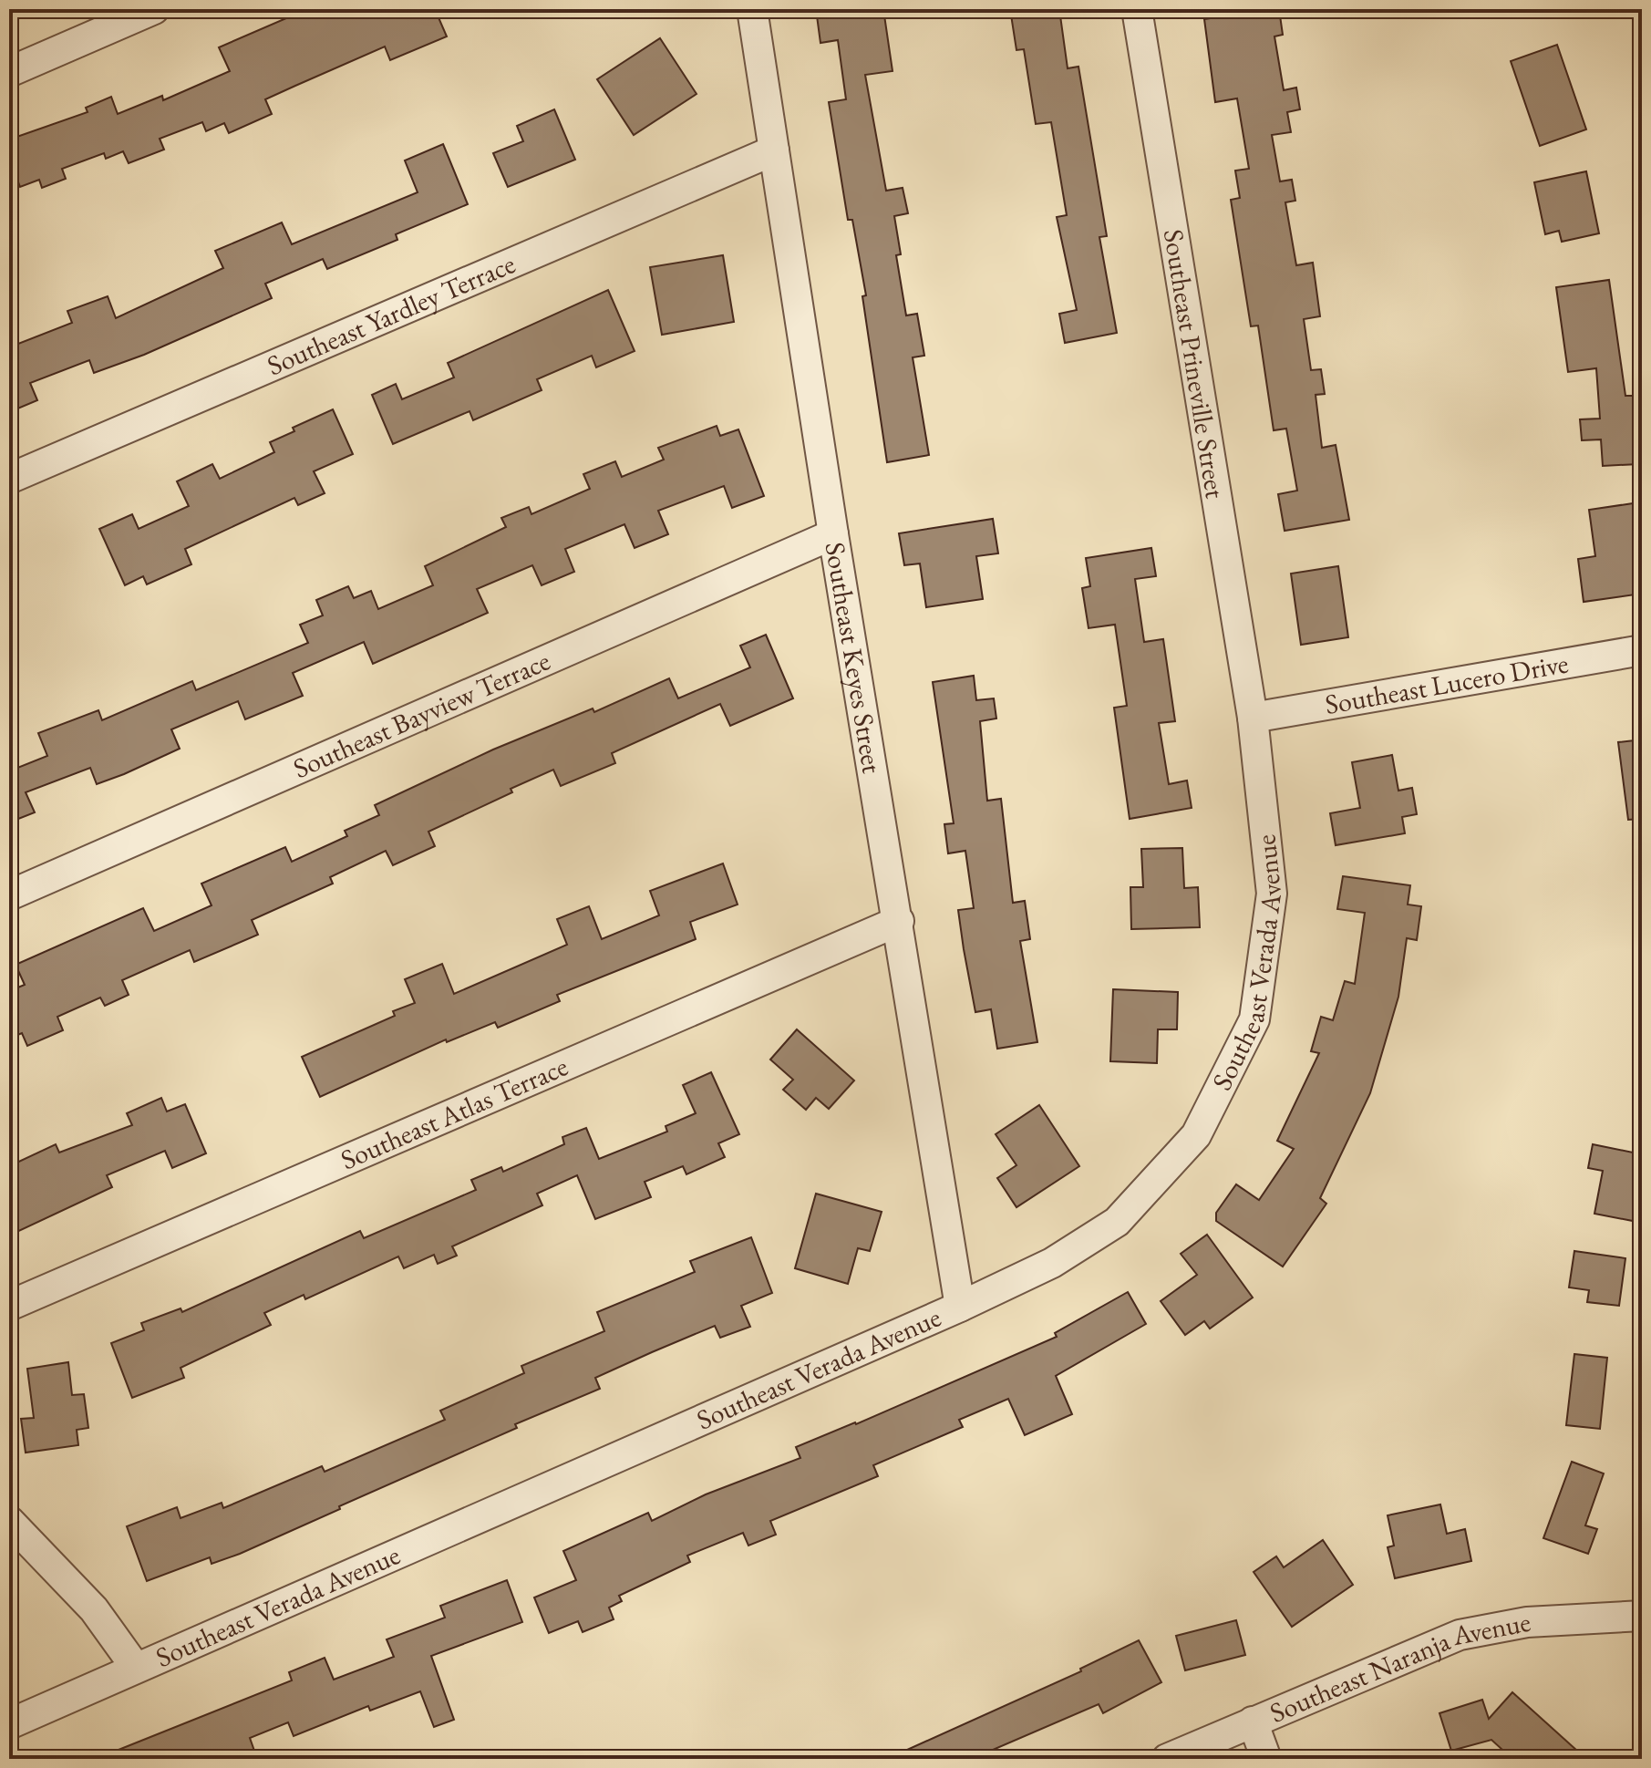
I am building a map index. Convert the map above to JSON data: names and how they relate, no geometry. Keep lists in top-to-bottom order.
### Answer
{
  "streets": {
    "street": [
      "Southeast Yardley Terrace",
      "Southeast Prineville Street",
      "Southeast Keyes Street",
      "Southeast Lucero Drive",
      "Southeast Bayview Terrace",
      "Southeast Verada Avenue",
      "Southeast Atlas Terrace",
      "Southeast Naranja Avenue"
    ]
  },
  "crossings": [
    ["Southeast Yardley Terrace", "Southeast Keyes Street"],
    ["Southeast Prineville Street", "Southeast Lucero Drive"],
    ["Southeast Prineville Street", "Southeast Verada Avenue"],
    ["Southeast Keyes Street", "Southeast Bayview Terrace"],
    ["Southeast Keyes Street", "Southeast Verada Avenue"],
    ["Southeast Keyes Street", "Southeast Atlas Terrace"],
    ["Southeast Lucero Drive", "Southeast Verada Avenue"]
  ]
}
